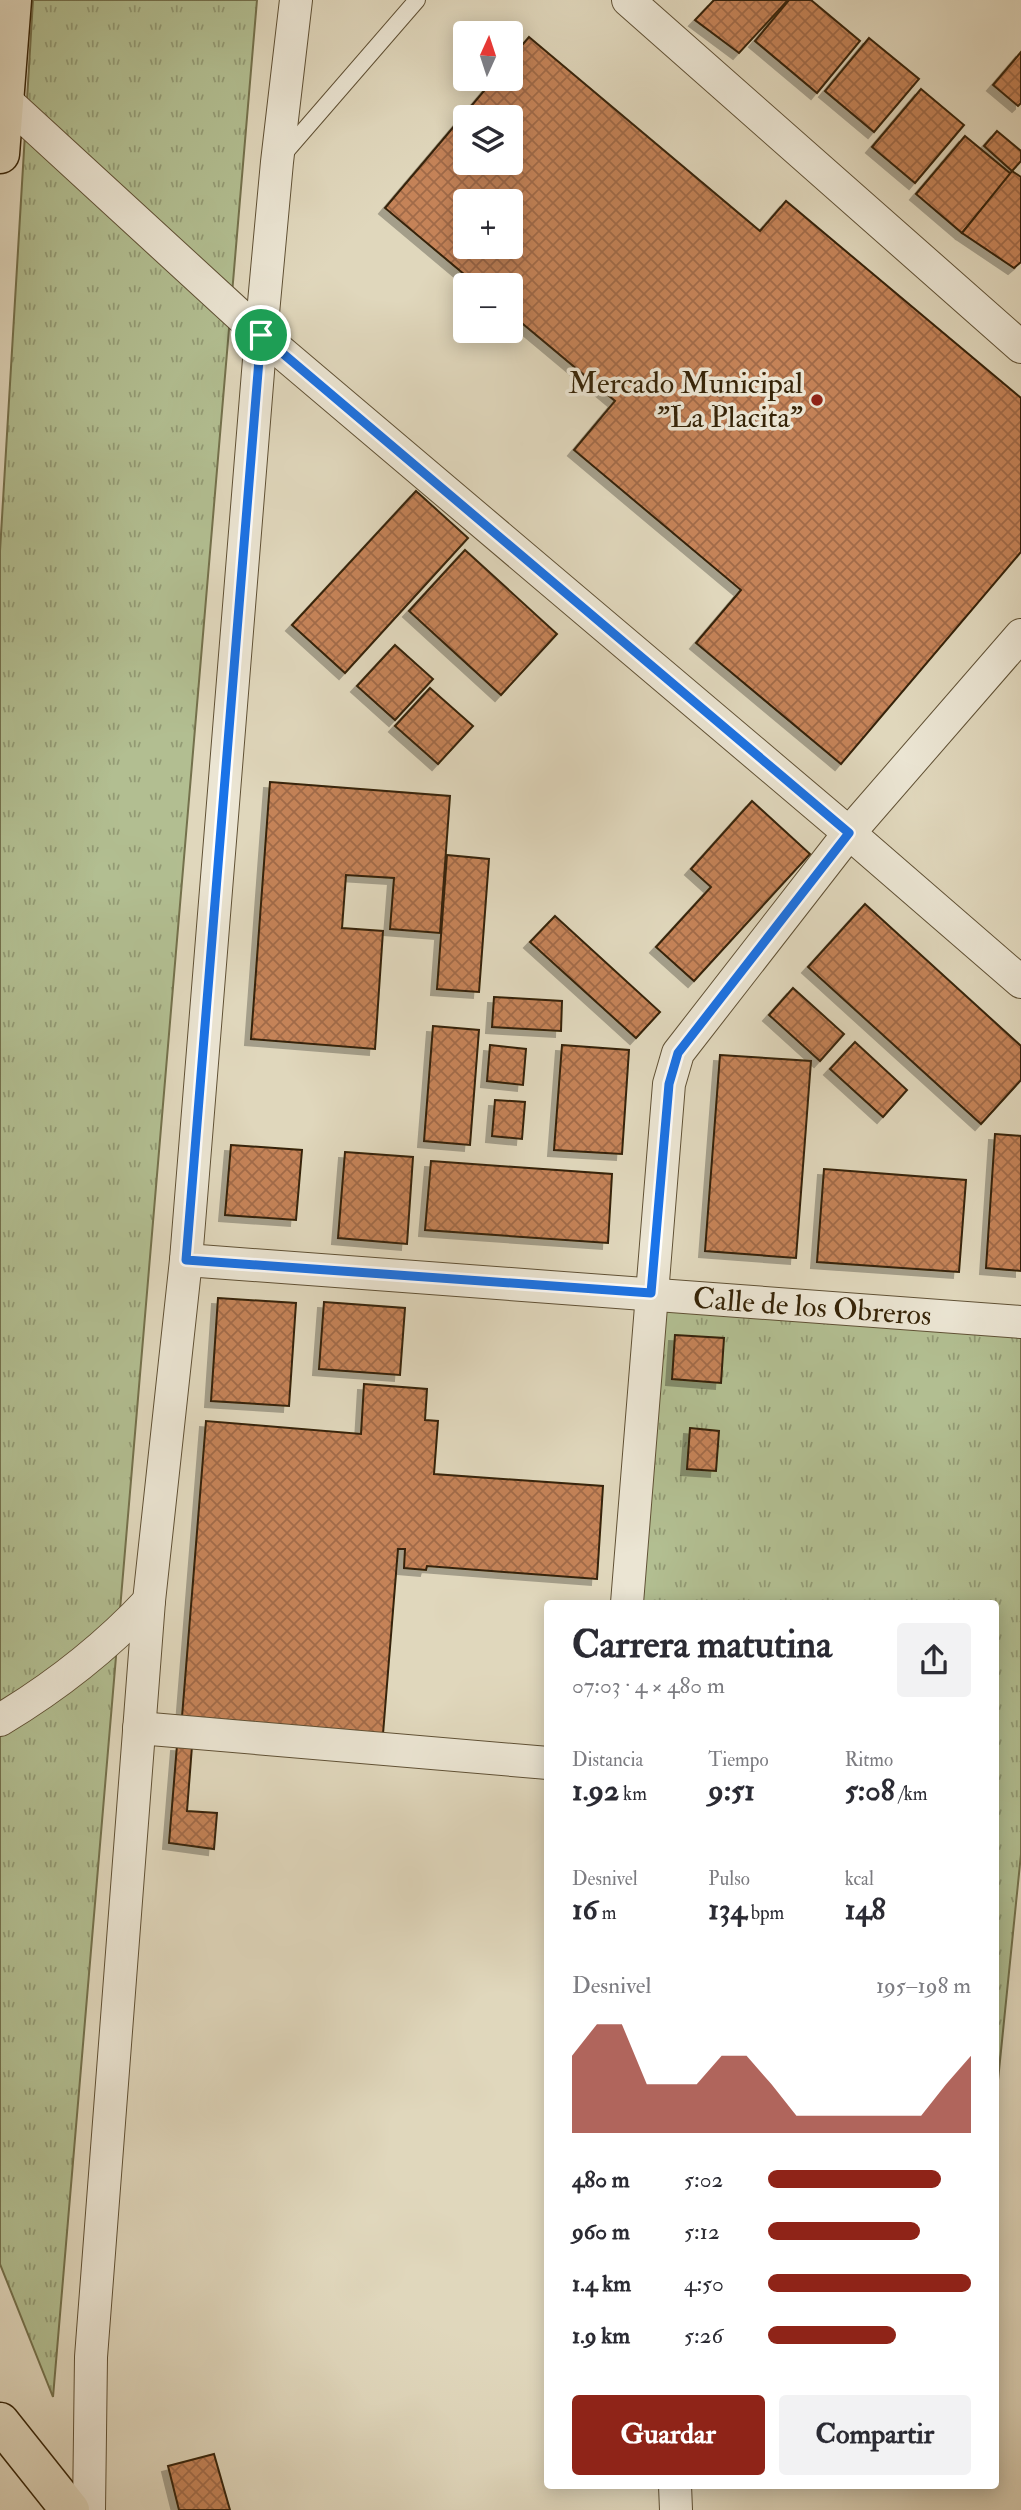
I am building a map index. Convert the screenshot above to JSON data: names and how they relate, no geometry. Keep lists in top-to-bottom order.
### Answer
{
  "streets": {
    "street": ["Calle de los Obreros"]
  },
  "places": ["Mercado Municipal \"La Placita\""],
  "north": "top",
  "page": {
    "map_buttons": ["+", "−"],
    "heading": ["Carrera matutina", "07:03 · 4 × 480 m"],
    "stats": [
      ["Distancia", "1.92 km"],
      ["Tiempo", "9:51"],
      ["Ritmo", "5:08 /km"],
      ["Desnivel", "16 m"],
      ["Pulso", "134 bpm"],
      ["kcal", "148"]
    ],
    "chart": ["Desnivel", "195–198 m"],
    "list": [
      {
        "name": "480 m",
        "note": "5:02"
      },
      {
        "name": "960 m",
        "note": "5:12"
      },
      {
        "name": "1.4 km",
        "note": "4:50"
      },
      {
        "name": "1.9 km",
        "note": "5:26"
      }
    ],
    "buttons": ["Guardar", "Compartir"]
  }
}
